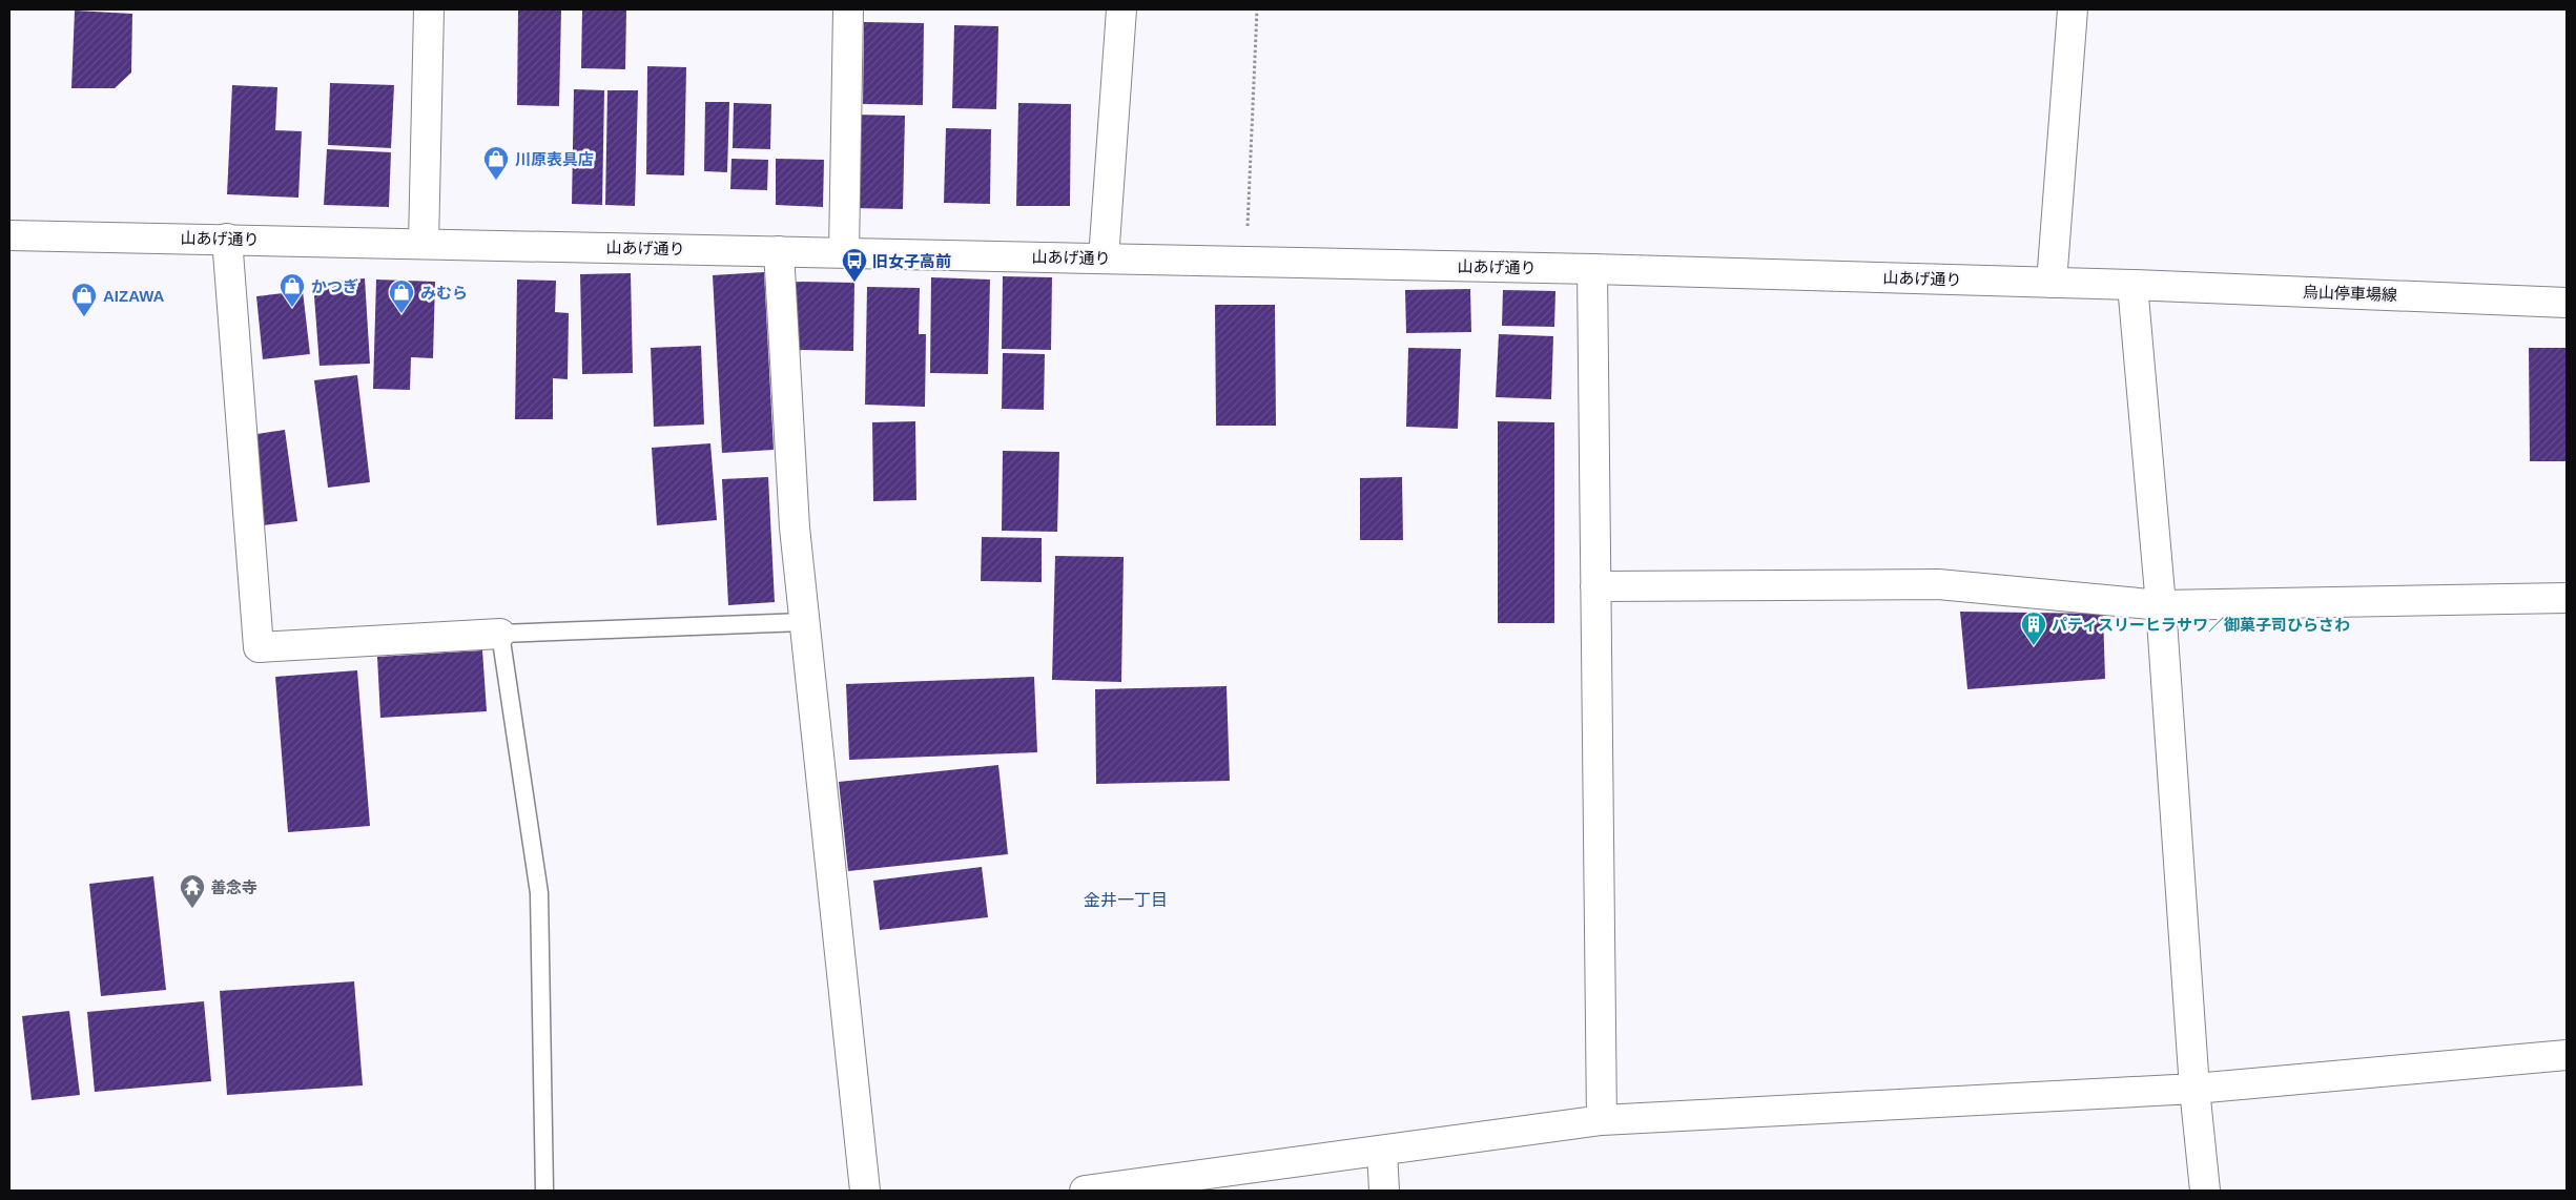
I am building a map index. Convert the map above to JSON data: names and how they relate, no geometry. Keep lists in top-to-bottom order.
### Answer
{
  "streets": {
    "street": ["山あげ通り", "烏山停車場線"]
  },
  "crossings": [
    ["山あげ通り", "烏山停車場線"]
  ],
  "districts": ["金井一丁目"],
  "places": {
    "shop": [
      "川原表具店",
      "かつぎ",
      "みむら",
      "AIZAWA"
    ],
    "bus stop": ["旧女子高前"],
    "building": ["パティスリーヒラサワ／御菓子司ひらさわ"],
    "temple": ["善念寺"]
  }
}
